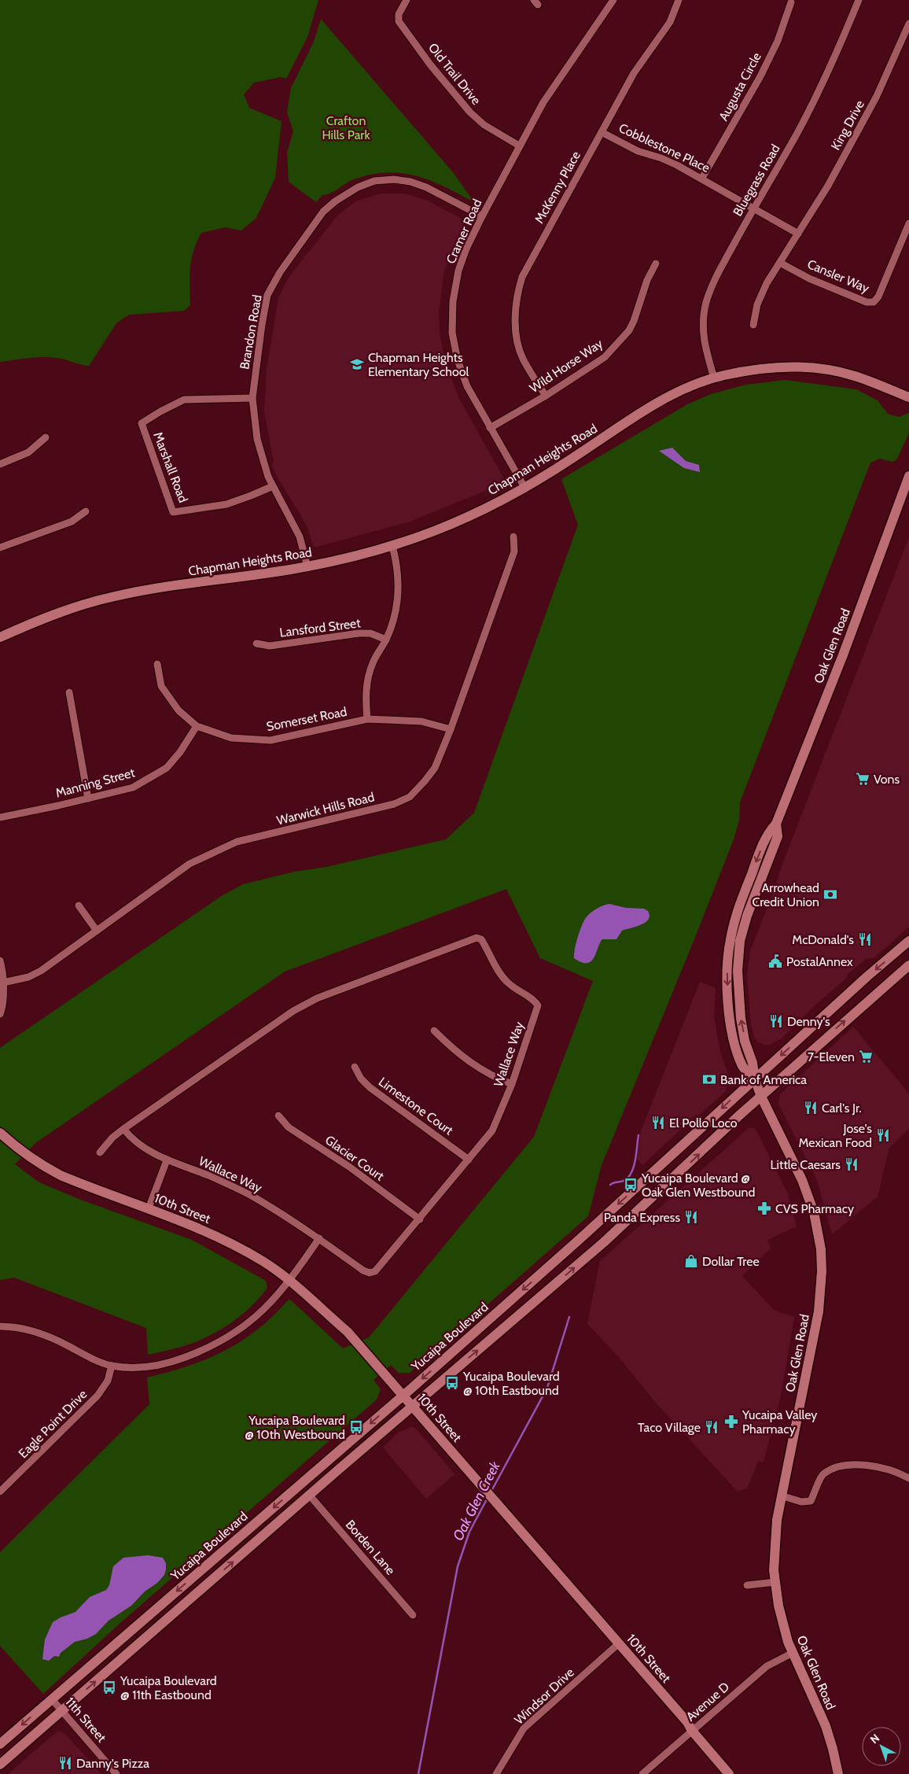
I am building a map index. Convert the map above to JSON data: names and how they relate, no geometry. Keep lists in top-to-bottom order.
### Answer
{
  "streets": {
    "main road": [
      "Chapman Heights Road",
      "Oak Glen Road",
      "10th Street",
      "Yucaipa Boulevard"
    ],
    "street": [
      "Old Trail Drive",
      "Augusta Circle",
      "King Drive",
      "Cobblestone Place",
      "Bluegrass Road",
      "McKenny Place",
      "Cramer Road",
      "Cansler Way",
      "Brandon Road",
      "Wild Horse Way",
      "Marshall Road",
      "Lansford Street",
      "Somerset Road",
      "Manning Street",
      "Warwick Hills Road",
      "Wallace Way",
      "Limestone Court",
      "Glacier Court",
      "Eagle Point Drive",
      "Borden Lane",
      "Windsor Drive",
      "Avenue D",
      "11th Street"
    ]
  },
  "crossings": [
    ["Old Trail Drive", "Cramer Road"],
    ["Augusta Circle", "Cobblestone Place"],
    ["King Drive", "Cobblestone Place"],
    ["King Drive", "Cansler Way"],
    ["Cobblestone Place", "Bluegrass Road"],
    ["Cobblestone Place", "McKenny Place"],
    ["Bluegrass Road", "Chapman Heights Road"],
    ["McKenny Place", "Wild Horse Way"],
    ["Cramer Road", "Brandon Road"],
    ["Cramer Road", "Wild Horse Way"],
    ["Cramer Road", "Chapman Heights Road"],
    ["Brandon Road", "Chapman Heights Road"],
    ["Brandon Road", "Marshall Road"],
    ["Oak Glen Road", "Yucaipa Boulevard"],
    ["Oak Glen Road", "Avenue D"],
    ["Somerset Road", "Manning Street"],
    ["Somerset Road", "Warwick Hills Road"],
    ["Wallace Way", "Limestone Court"],
    ["Wallace Way", "Glacier Court"],
    ["10th Street", "Yucaipa Boulevard"],
    ["10th Street", "Windsor Drive"],
    ["10th Street", "Avenue D"],
    ["Yucaipa Boulevard", "11th Street"]
  ],
  "water": ["Oak Glen Creek"],
  "parks": ["Crafton Hills Park"],
  "places": {
    "school or university": ["Chapman Heights Elementary School"],
    "supermarket": ["Vons", "7-Eleven"],
    "bank": ["Arrowhead Credit Union", "Bank of America"],
    "restaurant": [
      "McDonald's",
      "Denny's",
      "Carl's Jr.",
      "El Pollo Loco",
      "Jose's Mexican Food",
      "Little Caesars",
      "Panda Express",
      "Taco Village",
      "Danny's Pizza"
    ],
    "public building": ["PostalAnnex"],
    "bus stop": [
      "Yucaipa Boulevard @ Oak Glen Westbound",
      "Yucaipa Boulevard @ 10th Eastbound",
      "Yucaipa Boulevard @ 10th Westbound",
      "Yucaipa Boulevard @ 11th Eastbound"
    ],
    "pharmacy": ["CVS Pharmacy", "Yucaipa Valley Pharmacy"],
    "shop": ["Dollar Tree"]
  },
  "north": "top left"
}
